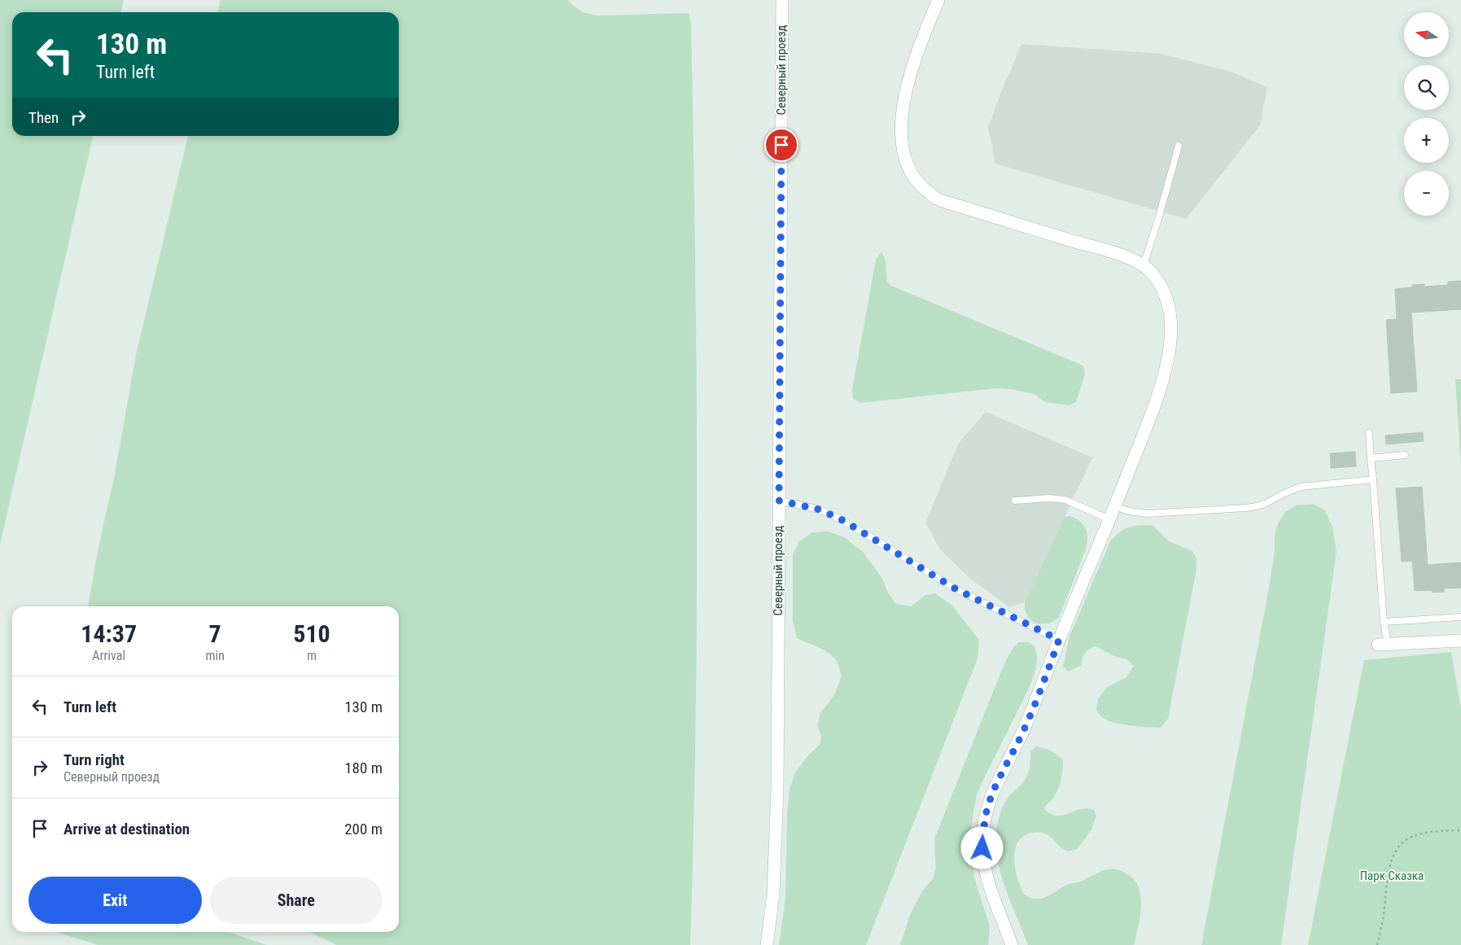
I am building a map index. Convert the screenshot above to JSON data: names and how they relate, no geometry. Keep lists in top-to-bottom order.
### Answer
{
  "streets": {
    "street": ["Северный проезд"]
  },
  "parks": ["Парк Сказка"],
  "north": "left",
  "page": {
    "map_buttons": ["+", "−"],
    "turn": ["130 m", "Turn left"],
    "then": "Then",
    "eta": [
      "14:37",
      "Arrival",
      "7",
      "min",
      "510",
      "m"
    ],
    "list": [
      {
        "name": "Turn left",
        "value": "130 m"
      },
      {
        "name": "Turn right",
        "note": "Северный проезд",
        "value": "180 m"
      },
      {
        "name": "Arrive at destination",
        "value": "200 m"
      }
    ],
    "buttons": ["Exit", "Share"]
  }
}
